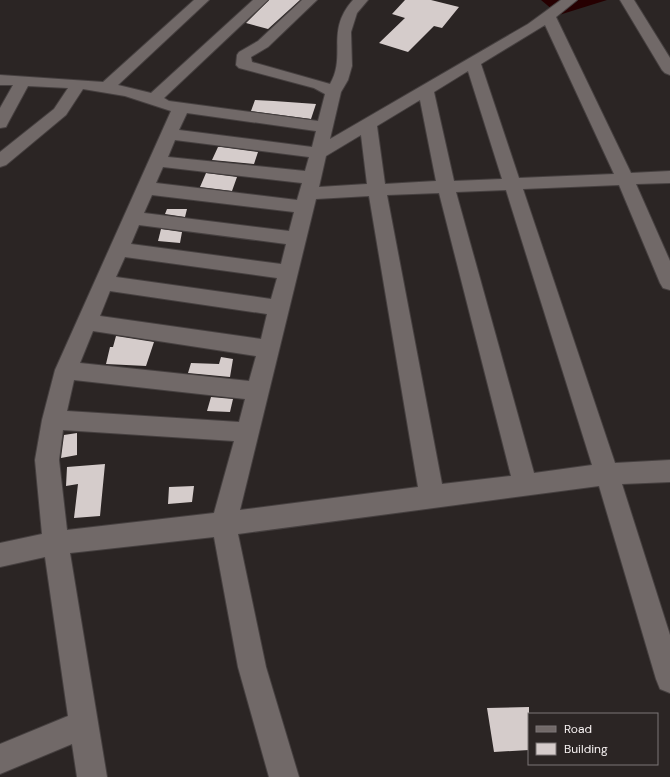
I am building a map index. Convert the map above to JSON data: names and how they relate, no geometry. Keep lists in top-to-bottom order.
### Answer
{
  "legend": ["Road", "Building"]
}
